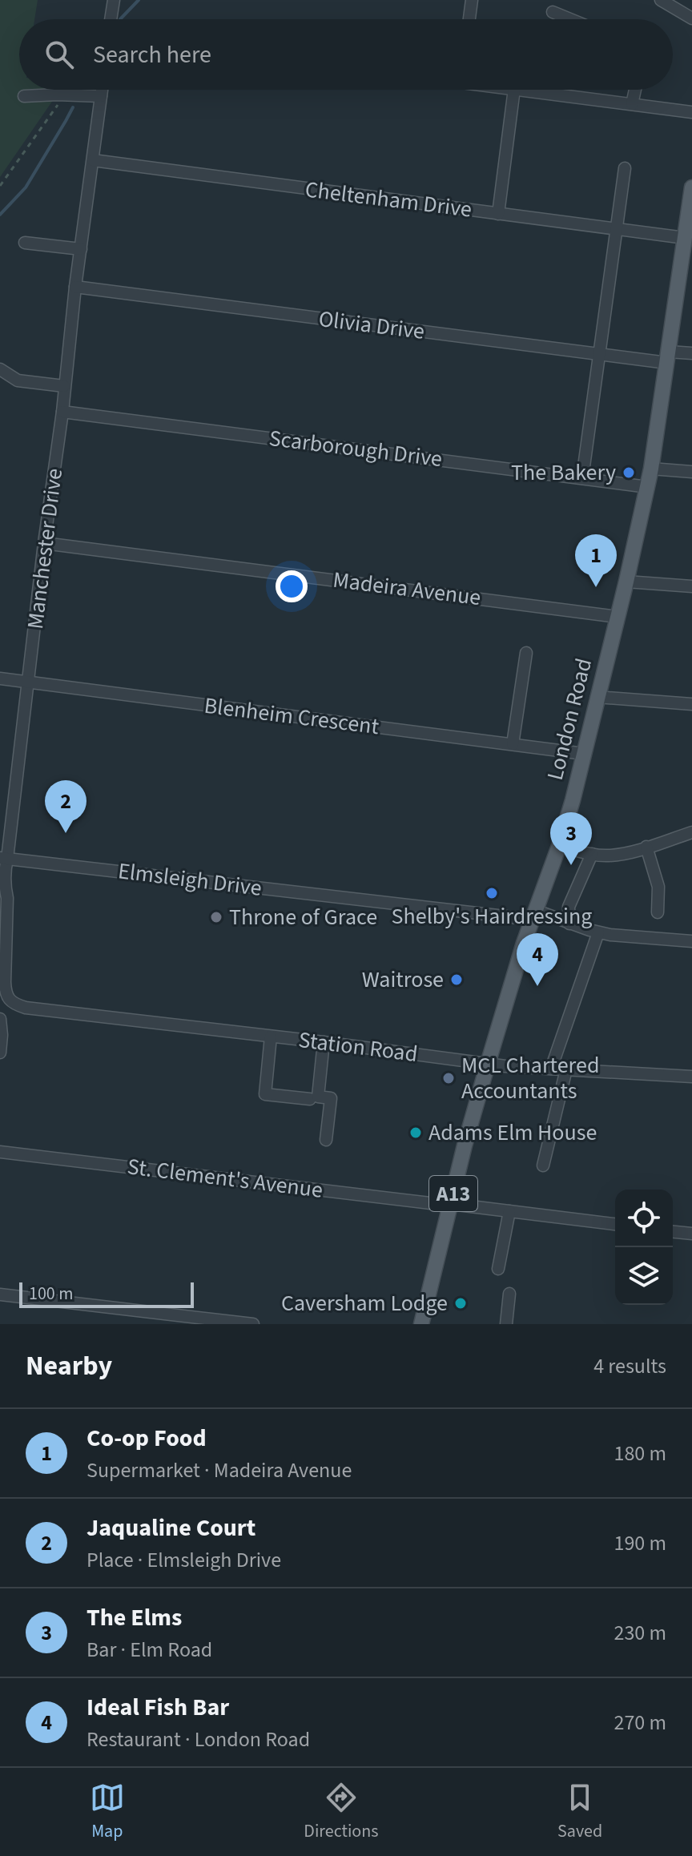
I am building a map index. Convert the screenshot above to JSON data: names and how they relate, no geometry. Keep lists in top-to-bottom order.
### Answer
{
  "streets": {
    "main road": ["London Road", "A13"],
    "street": [
      "Cheltenham Drive",
      "Olivia Drive",
      "Scarborough Drive",
      "Manchester Drive",
      "Madeira Avenue",
      "Blenheim Crescent",
      "Elmsleigh Drive",
      "Station Road",
      "St. Clement's Avenue"
    ]
  },
  "crossings": [
    ["Cheltenham Drive", "Manchester Drive"],
    ["Cheltenham Drive", "London Road"],
    ["Olivia Drive", "Manchester Drive"],
    ["Olivia Drive", "London Road"],
    ["Scarborough Drive", "Manchester Drive"],
    ["Scarborough Drive", "London Road"],
    ["Manchester Drive", "Madeira Avenue"],
    ["Manchester Drive", "Blenheim Crescent"],
    ["Manchester Drive", "Elmsleigh Drive"],
    ["Manchester Drive", "Station Road"],
    ["Madeira Avenue", "London Road"],
    ["Blenheim Crescent", "London Road"],
    ["London Road", "Elmsleigh Drive"],
    ["London Road", "Station Road"],
    ["London Road", "St. Clement's Avenue"]
  ],
  "places": [
    "The Bakery",
    "Shelby's Hairdressing",
    "Throne of Grace",
    "Waitrose",
    "MCL Chartered Accountants",
    "Adams Elm House",
    "Caversham Lodge"
  ],
  "scale_bar": "100 m",
  "page": {
    "search": "Search here",
    "pins": [
      "1",
      "2",
      "3",
      "4"
    ],
    "scale": "100 m",
    "heading": ["Nearby", "4 results"],
    "list": [
      {
        "mark": "1",
        "name": "Co-op Food",
        "note": "Supermarket · Madeira Avenue",
        "value": "180 m"
      },
      {
        "mark": "2",
        "name": "Jaqualine Court",
        "note": "Place · Elmsleigh Drive",
        "value": "190 m"
      },
      {
        "mark": "3",
        "name": "The Elms",
        "note": "Bar · Elm Road",
        "value": "230 m"
      },
      {
        "mark": "4",
        "name": "Ideal Fish Bar",
        "note": "Restaurant · London Road",
        "value": "270 m"
      }
    ],
    "nav": ["Map", "Directions", "Saved"]
  }
}
